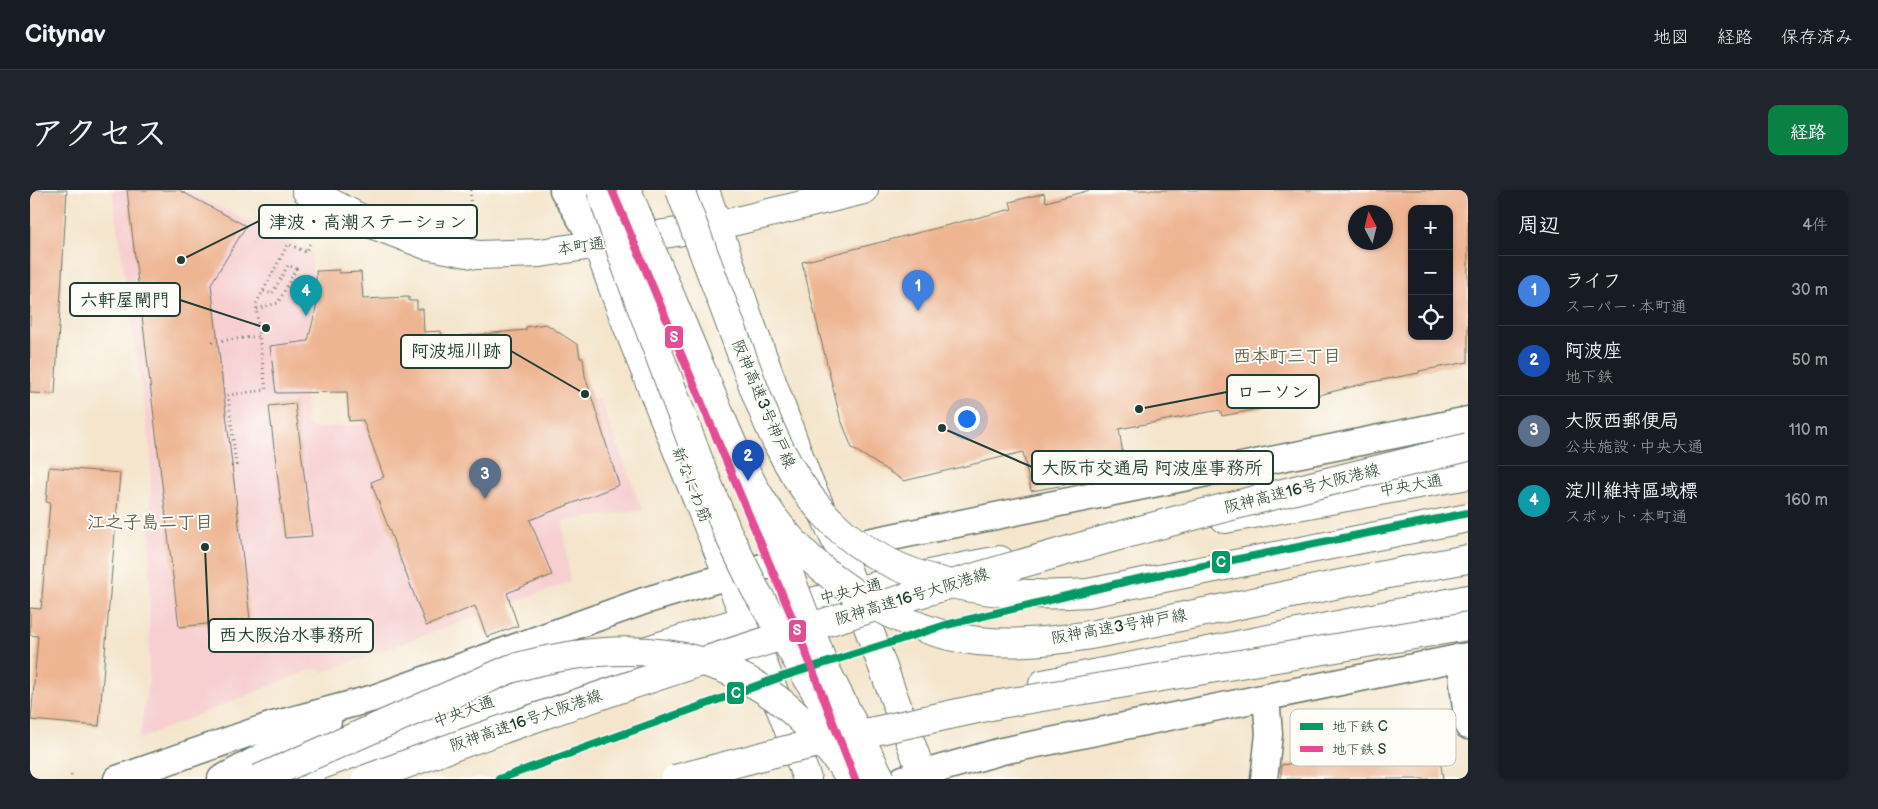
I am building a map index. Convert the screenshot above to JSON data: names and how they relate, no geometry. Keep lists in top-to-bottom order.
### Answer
{
  "streets": {
    "main road": [
      "本町通",
      "阪神高速3号神戸線",
      "新なにわ筋",
      "中央大通",
      "阪神高速16号大阪港線"
    ]
  },
  "crossings": [
    ["本町通", "新なにわ筋"],
    ["新なにわ筋", "中央大通"]
  ],
  "districts": ["西本町三丁目", "江之子島二丁目"],
  "places": [
    "津波・高潮ステーション",
    "六軒屋閘門",
    "阿波堀川跡",
    "ローソン",
    "大阪市交通局 阿波座事務所",
    "西大阪治水事務所"
  ],
  "lines": ["metro line S", "metro line C"],
  "legend": ["地下鉄 C", "地下鉄 S"],
  "north": "top",
  "page": {
    "header": "Citynav",
    "nav": ["地図", "経路", "保存済み"],
    "title": "アクセス",
    "buttons": "経路",
    "heading": ["周辺", "4件"],
    "map_buttons": ["+", "−"],
    "list": [
      {
        "mark": "1",
        "name": "ライフ",
        "note": "スーパー · 本町通",
        "value": "30 m"
      },
      {
        "mark": "2",
        "name": "阿波座",
        "note": "地下鉄",
        "value": "50 m"
      },
      {
        "mark": "3",
        "name": "大阪西郵便局",
        "note": "公共施設 · 中央大通",
        "value": "110 m"
      },
      {
        "mark": "4",
        "name": "淀川維持區域標",
        "note": "スポット · 本町通",
        "value": "160 m"
      }
    ],
    "pins": [
      "1",
      "4",
      "2",
      "3"
    ]
  }
}
